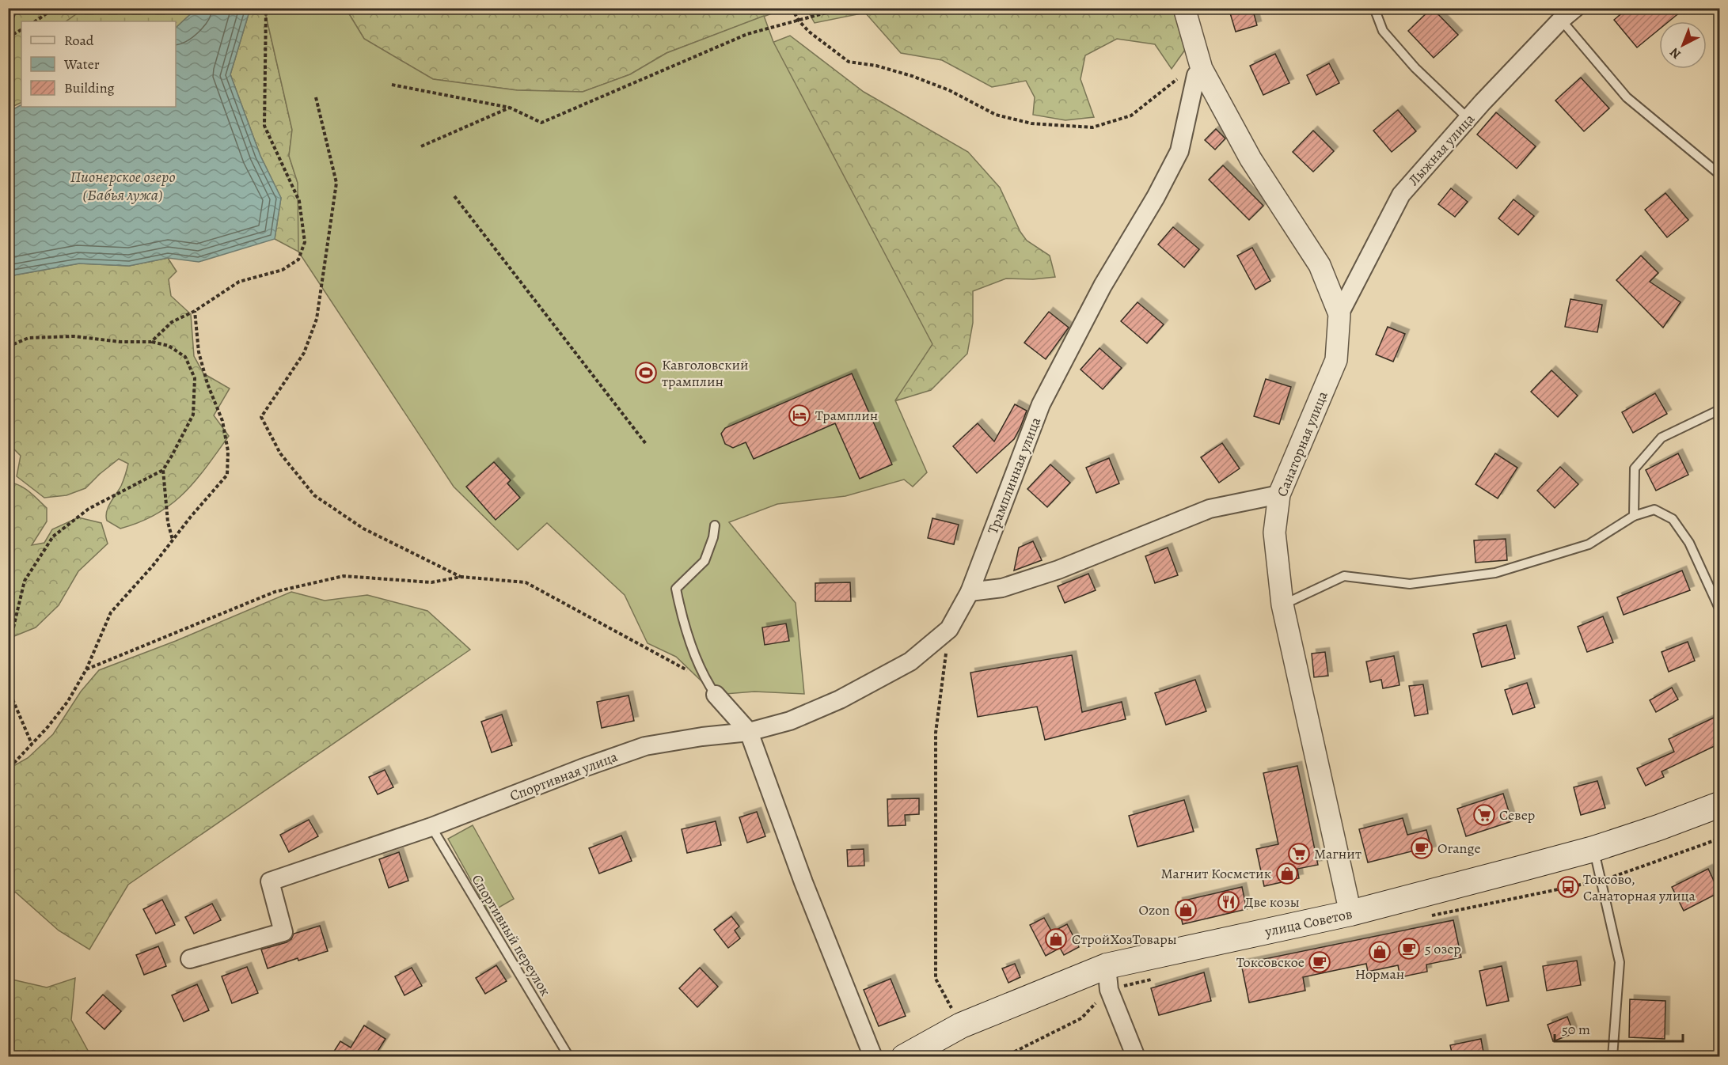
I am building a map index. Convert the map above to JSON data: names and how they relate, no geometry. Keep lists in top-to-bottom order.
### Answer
{
  "streets": {
    "main road": ["улица Советов"],
    "street": [
      "Лыжная улица",
      "Санаторная улица",
      "Трамплинная улица",
      "Спортивная улица"
    ],
    "lane": ["Спортивный переулок"]
  },
  "crossings": [
    ["Лыжная улица", "Санаторная улица"],
    ["Санаторная улица", "Трамплинная улица"],
    ["Санаторная улица", "улица Советов"],
    ["Трамплинная улица", "Спортивная улица"],
    ["Спортивная улица", "Спортивный переулок"]
  ],
  "water": ["Пионерское озеро (Бабья лужа)"],
  "places": {
    "sports": ["Кавголовский трамплин"],
    "hotel": ["Трамплин"],
    "supermarket": ["Север", "Магнит"],
    "cafe": ["Orange", "5 озер", "Токсовское"],
    "shop": [
      "Магнит Косметик",
      "Ozon",
      "СтройХозТовары",
      "Норман"
    ],
    "bus stop": ["Токсово, Санаторная улица"],
    "restaurant": ["Две козы"]
  },
  "legend": ["Road", "Water", "Building"],
  "scale_bar": "50 m",
  "north": "bottom left"
}
